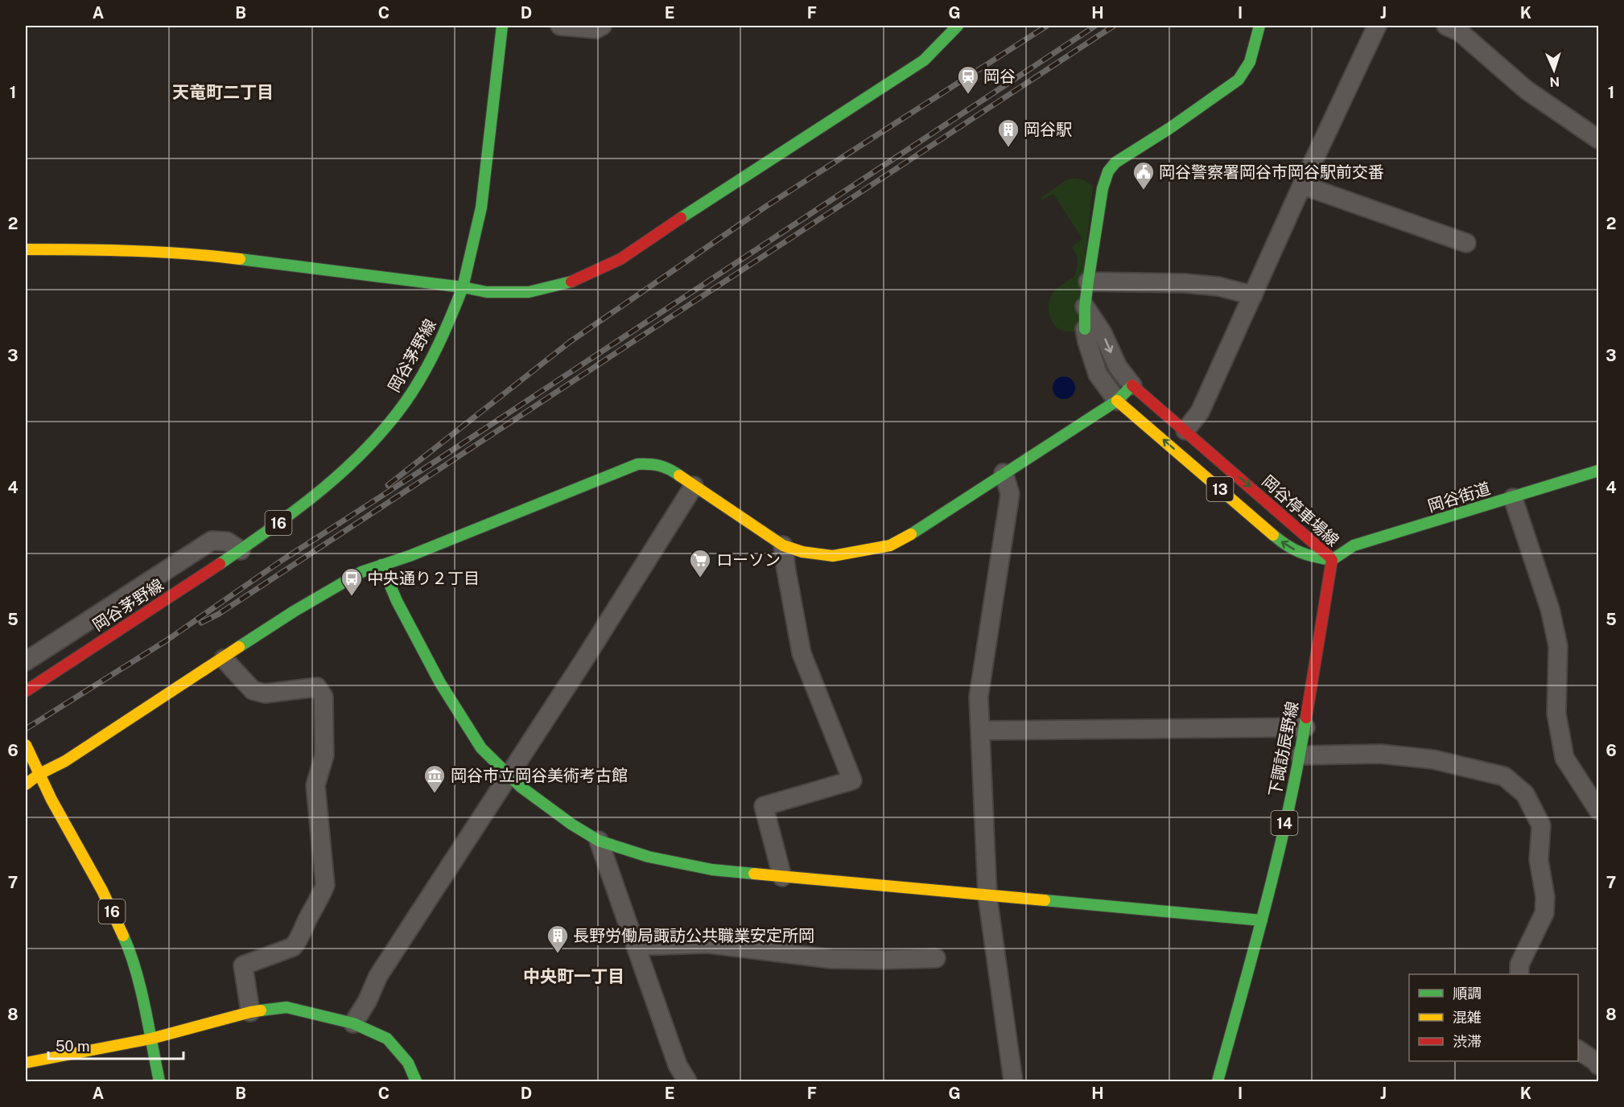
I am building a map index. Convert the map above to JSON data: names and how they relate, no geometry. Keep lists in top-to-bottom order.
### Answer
{
  "streets": {
    "street": [
      "岡谷茅野線",
      "13",
      "岡谷街道",
      "岡谷停車場線",
      "16",
      "下諏訪辰野線",
      "14"
    ]
  },
  "crossings": [
    ["岡谷街道", "岡谷停車場線"],
    ["岡谷街道", "下諏訪辰野線"],
    ["岡谷停車場線", "下諏訪辰野線"]
  ],
  "districts": ["天竜町二丁目", "中央町一丁目"],
  "places": {
    "station": ["岡谷"],
    "building": ["岡谷駅", "長野労働局諏訪公共職業安定所岡"],
    "public building": ["岡谷警察署岡谷市岡谷駅前交番"],
    "supermarket": ["ローソン"],
    "bus stop": ["中央通り２丁目"],
    "museum": ["岡谷市立岡谷美術考古館"]
  },
  "legend": ["順調", "混雑", "渋滞"],
  "scale_bar": "50 m",
  "north": "bottom",
  "grid": {
    "columns": [
      "A",
      "B",
      "C",
      "D",
      "E",
      "F",
      "G",
      "H",
      "I",
      "J",
      "K"
    ],
    "rows": [
      "1",
      "2",
      "3",
      "4",
      "5",
      "6",
      "7",
      "8"
    ]
  }
}
